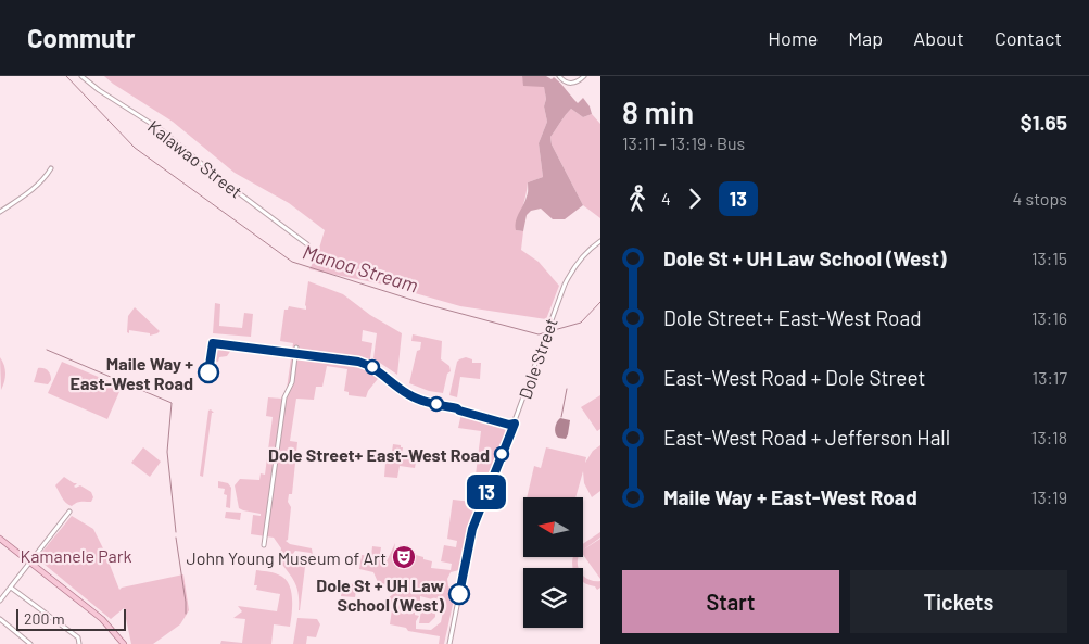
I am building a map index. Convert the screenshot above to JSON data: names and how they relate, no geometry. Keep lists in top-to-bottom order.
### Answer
{
  "streets": {
    "street": ["Kalawao Street", "Dole Street"]
  },
  "water": ["Manoa Stream"],
  "parks": ["Kamanele Park"],
  "places": {
    "other": ["Maile Way + East-West Road", "Dole Street+ East-West Road", "Dole St + UH Law School (West)"],
    "theatre": ["John Young Museum of Art"]
  },
  "lines": ["bus line 13"],
  "scale_bar": "200 m",
  "north": "left",
  "page": {
    "header": "Commutr",
    "nav": [
      "Home",
      "Map",
      "About",
      "Contact"
    ],
    "on_map": "13",
    "heading": ["8 min", "13:11 – 13:19 · Bus", "$1.65"],
    "legs": ["4", "13", "4 stops"],
    "list": [
      {
        "name": "Dole St + UH Law School (West)",
        "value": "13:15"
      },
      {
        "name": "Dole Street+ East-West Road",
        "value": "13:16"
      },
      {
        "name": "East-West Road + Dole Street",
        "value": "13:17"
      },
      {
        "name": "East-West Road + Jefferson Hall",
        "value": "13:18"
      },
      {
        "name": "Maile Way + East-West Road",
        "value": "13:19"
      }
    ],
    "buttons": ["Start", "Tickets"],
    "scale": "200 m"
  }
}
